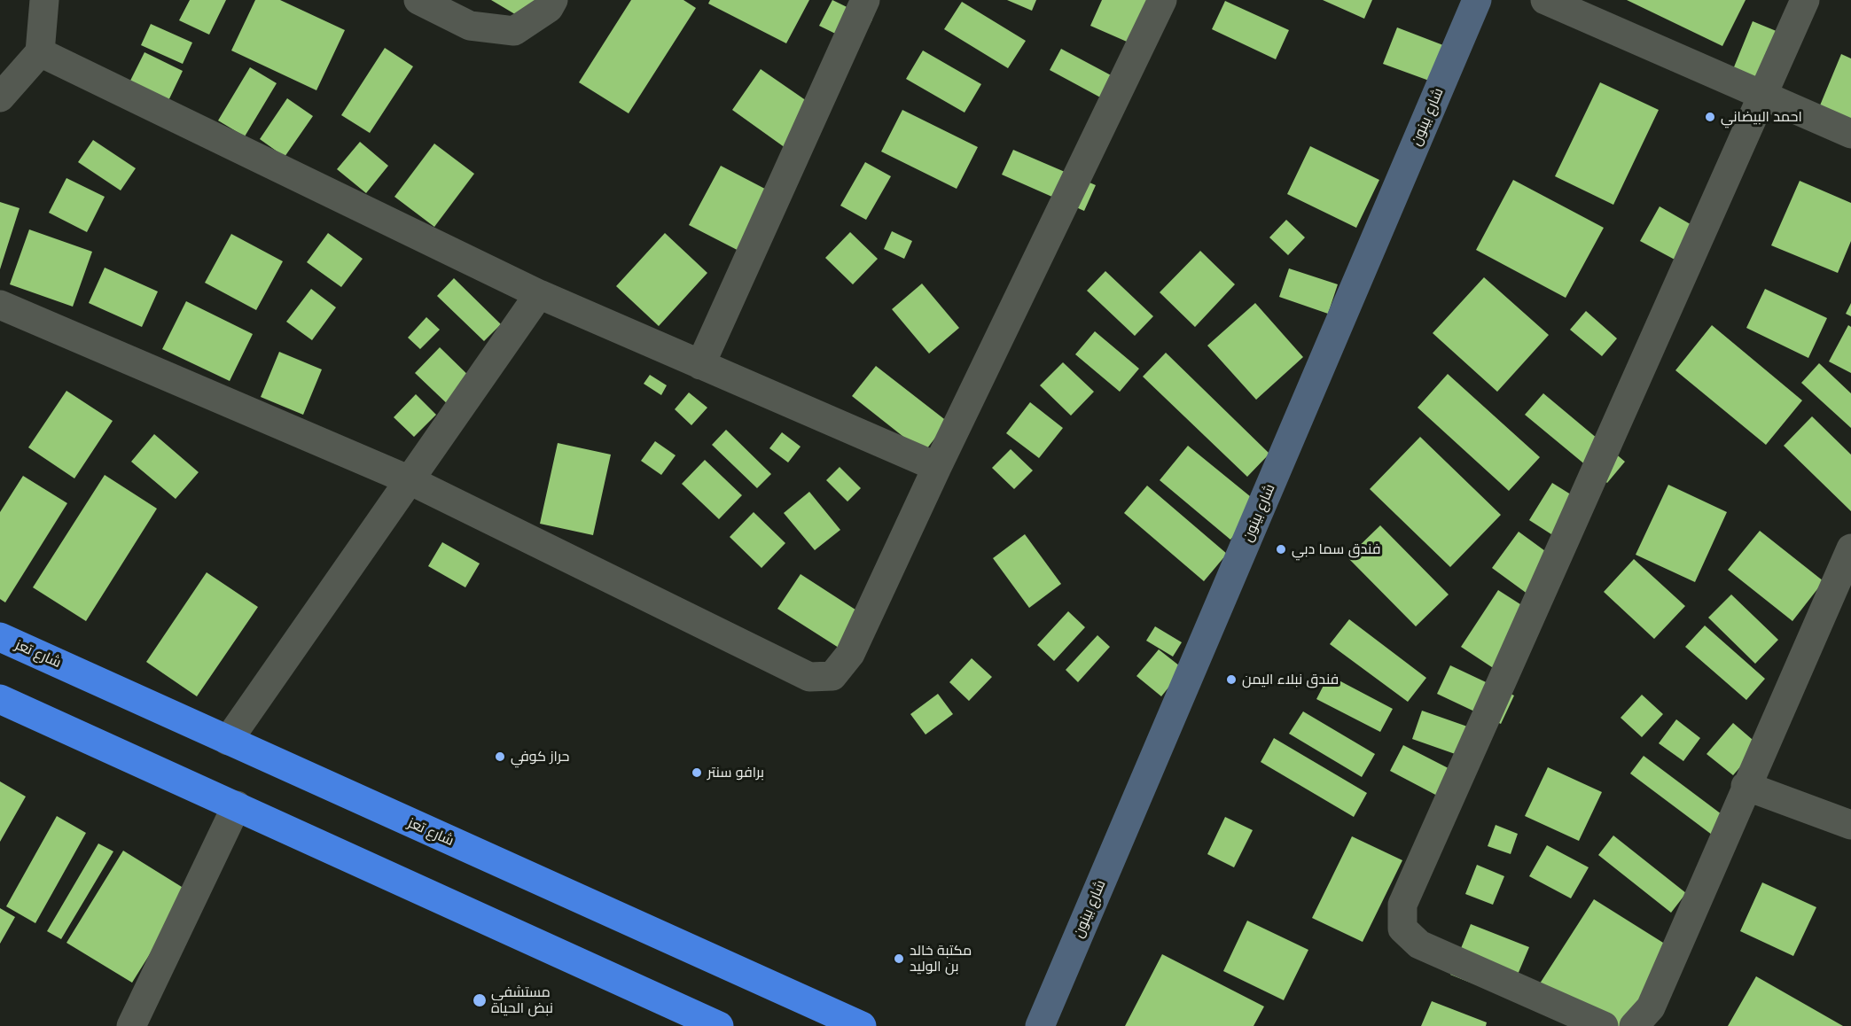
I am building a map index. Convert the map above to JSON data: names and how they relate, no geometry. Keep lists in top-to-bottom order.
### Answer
{
  "streets": {
    "highway": ["شارع تعز"],
    "street": ["شارع بينون"]
  },
  "places": [
    "احمد البيضاني",
    "فندق سما دبي",
    "فندق نبلاء اليمن",
    "حراز كوفي",
    "برافو سنتر",
    "مكتبة خالد بن الوليد",
    "مستشفى نبض الحياة"
  ]
}
